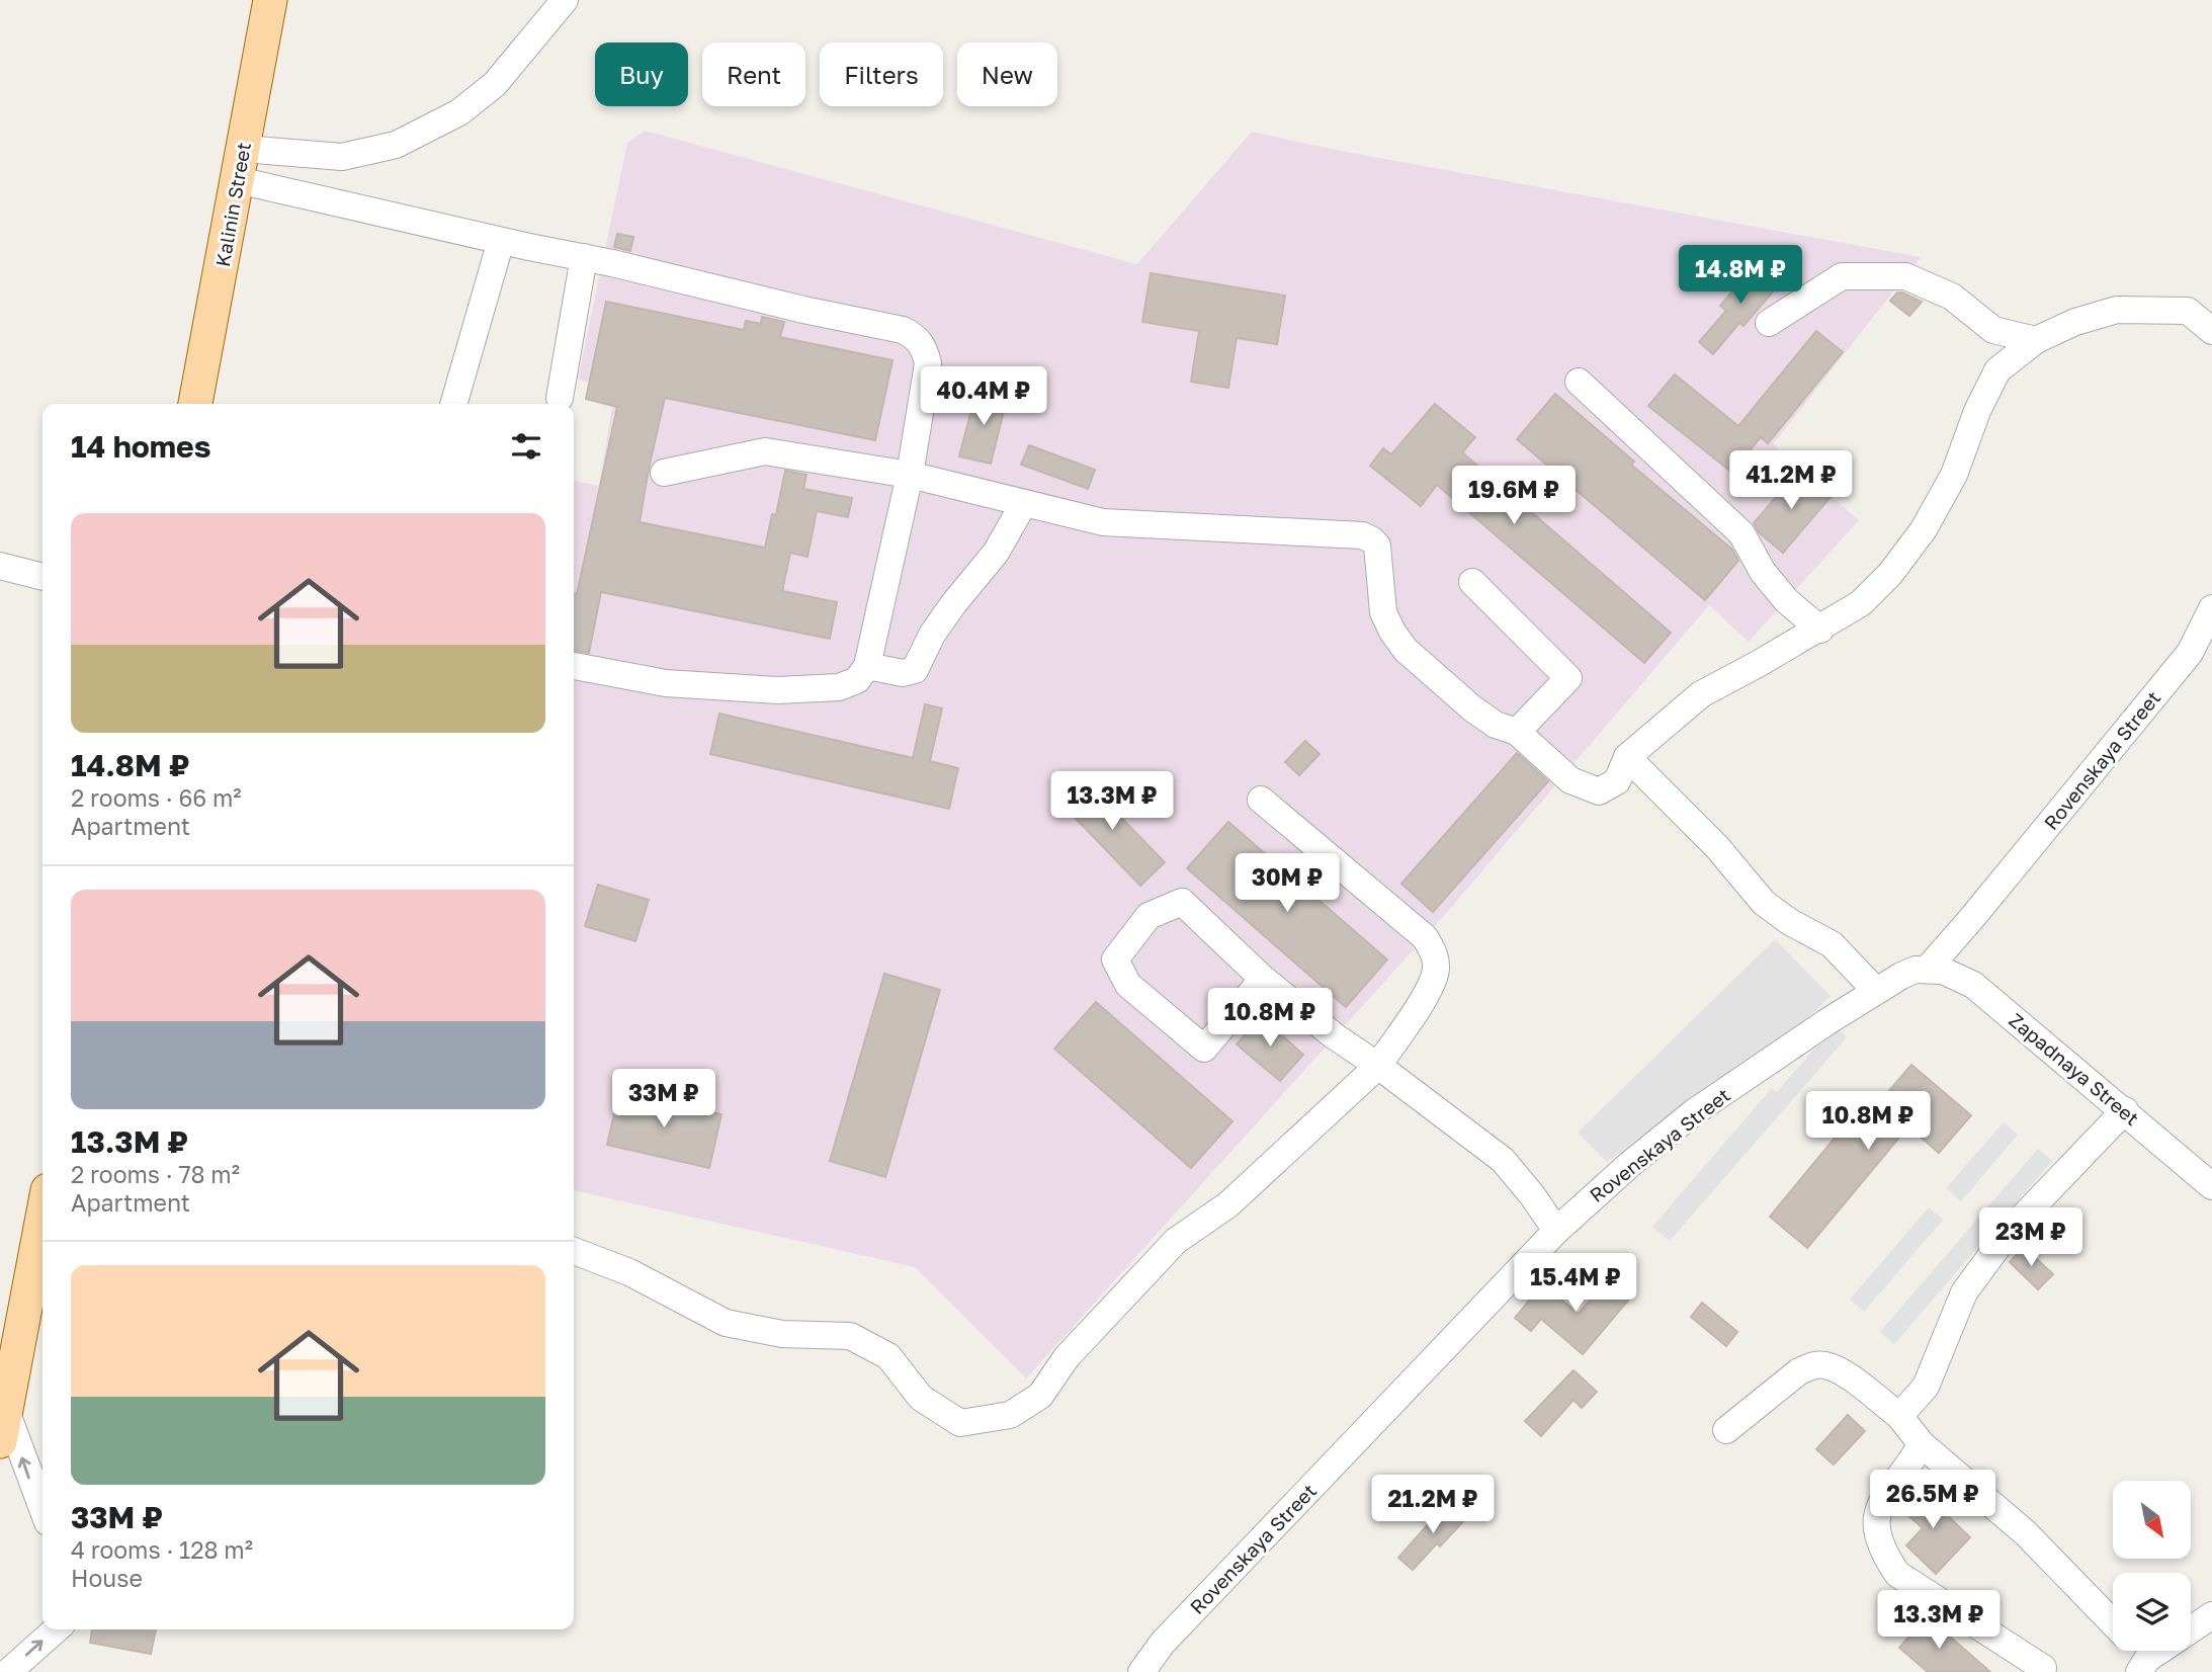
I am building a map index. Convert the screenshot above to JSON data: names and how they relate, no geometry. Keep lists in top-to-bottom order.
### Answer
{
  "streets": {
    "main road": ["Kalinin Street"],
    "street": ["Rovenskaya Street", "Zapadnaya Street"]
  },
  "crossings": [
    ["Rovenskaya Street", "Zapadnaya Street"]
  ],
  "north": "bottom right",
  "page": {
    "chip": [
      "Buy",
      "Rent",
      "Filters",
      "New"
    ],
    "price": [
      "14.8M ₽",
      "40.4M ₽",
      "41.2M ₽",
      "19.6M ₽",
      "13.3M ₽",
      "30M ₽",
      "10.8M ₽",
      "33M ₽",
      "10.8M ₽",
      "23M ₽",
      "15.4M ₽",
      "26.5M ₽",
      "21.2M ₽",
      "13.3M ₽"
    ],
    "heading": "14 homes",
    "list": [
      {
        "name": "14.8M ₽",
        "note": "2 rooms · 66 m² · Apartment"
      },
      {
        "name": "13.3M ₽",
        "note": "2 rooms · 78 m² · Apartment"
      },
      {
        "name": "33M ₽",
        "note": "4 rooms · 128 m² · House"
      }
    ]
  }
}
